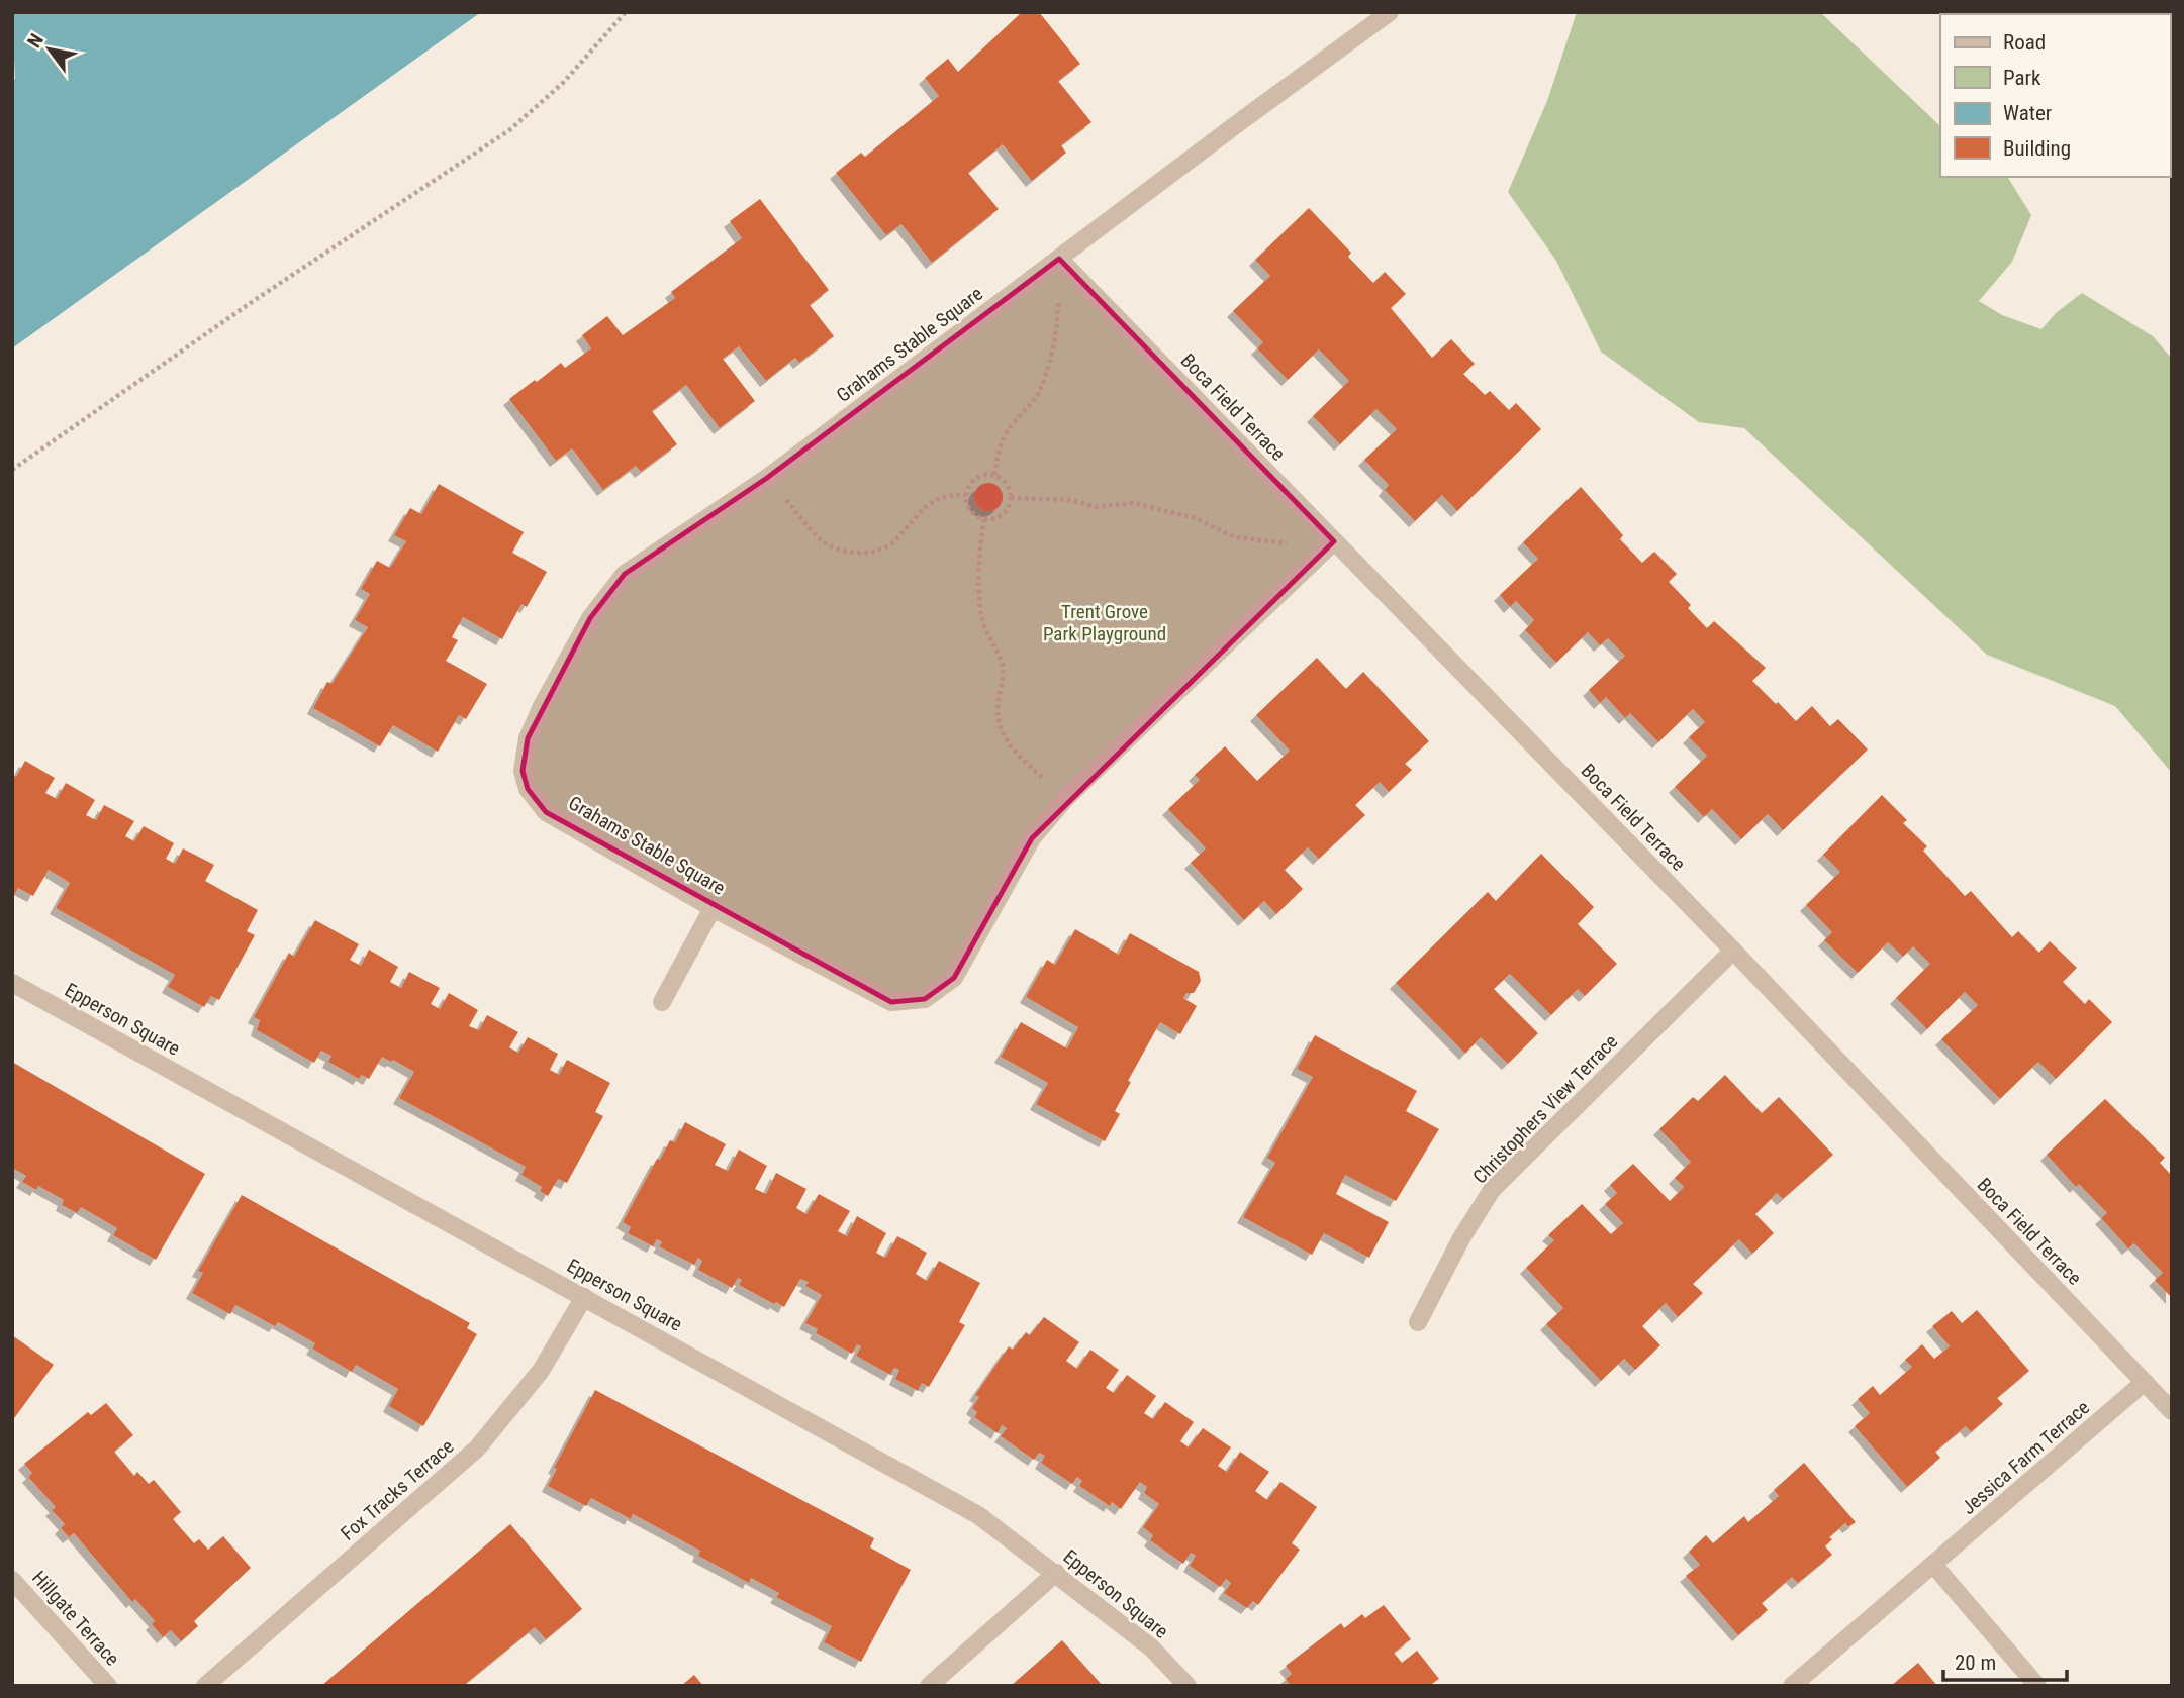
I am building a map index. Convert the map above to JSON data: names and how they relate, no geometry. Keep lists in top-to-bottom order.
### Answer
{
  "streets": {
    "street": [
      "Grahams Stable Square",
      "Boca Field Terrace",
      "Epperson Square",
      "Christophers View Terrace",
      "Jessica Farm Terrace",
      "Fox Tracks Terrace",
      "Hillgate Terrace"
    ]
  },
  "crossings": [
    ["Grahams Stable Square", "Boca Field Terrace"],
    ["Boca Field Terrace", "Christophers View Terrace"],
    ["Boca Field Terrace", "Jessica Farm Terrace"],
    ["Epperson Square", "Fox Tracks Terrace"]
  ],
  "parks": ["Trent Grove Park Playground"],
  "legend": [
    "Road",
    "Park",
    "Water",
    "Building"
  ],
  "scale_bar": "20 m",
  "north": "top left"
}
